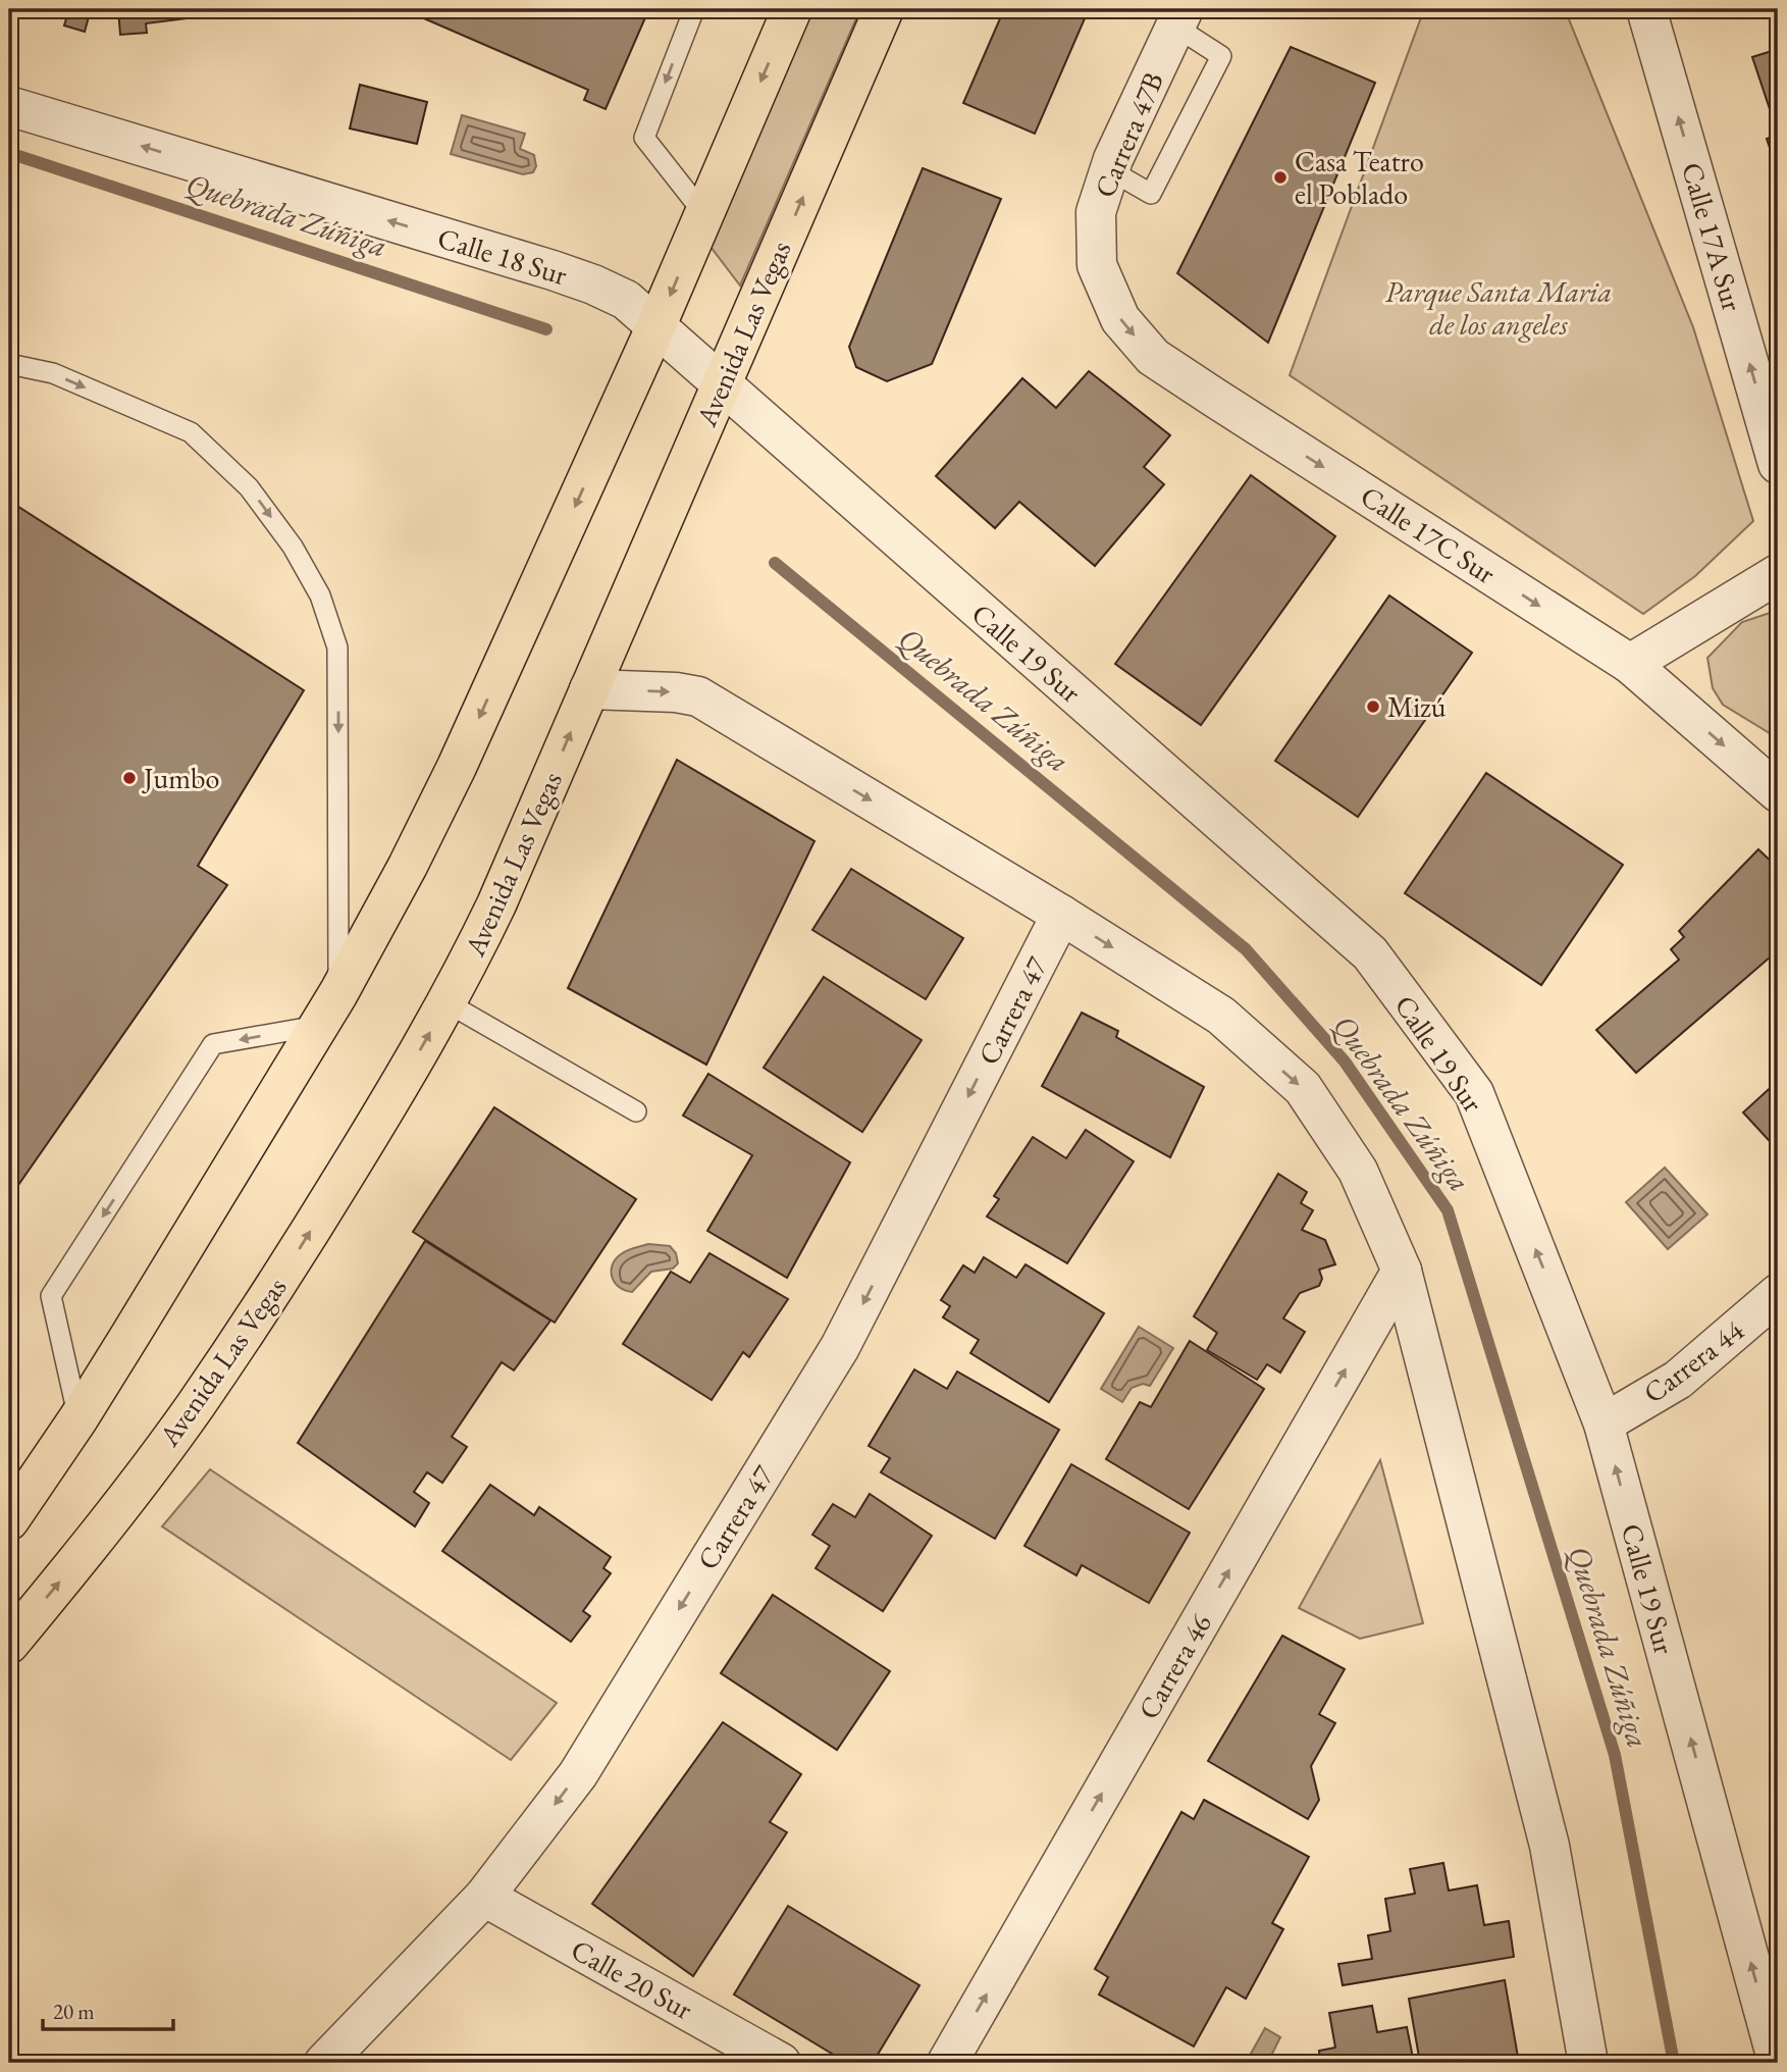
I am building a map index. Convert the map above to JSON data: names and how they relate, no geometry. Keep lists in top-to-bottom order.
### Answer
{
  "streets": {
    "main road": ["Avenida Las Vegas"],
    "street": [
      "Carrera 47B",
      "Calle 17A Sur",
      "Calle 18 Sur",
      "Calle 17C Sur",
      "Calle 19 Sur",
      "Carrera 47",
      "Carrera 44",
      "Carrera 46",
      "Calle 20 Sur"
    ]
  },
  "crossings": [
    ["Carrera 47B", "Calle 17C Sur"],
    ["Calle 18 Sur", "Avenida Las Vegas"],
    ["Calle 18 Sur", "Calle 19 Sur"],
    ["Avenida Las Vegas", "Calle 19 Sur"],
    ["Calle 19 Sur", "Carrera 44"],
    ["Carrera 47", "Calle 20 Sur"]
  ],
  "one_way": [
    "Calle 17A Sur",
    "Calle 18 Sur",
    "Calle 17C Sur",
    "Carrera 47",
    "Carrera 46"
  ],
  "water": ["Quebrada Zúñiga"],
  "parks": ["Parque Santa Maria de los angeles"],
  "places": ["Casa Teatro el Poblado", "Mizú", "Jumbo"],
  "scale_bar": "20 m"
}
